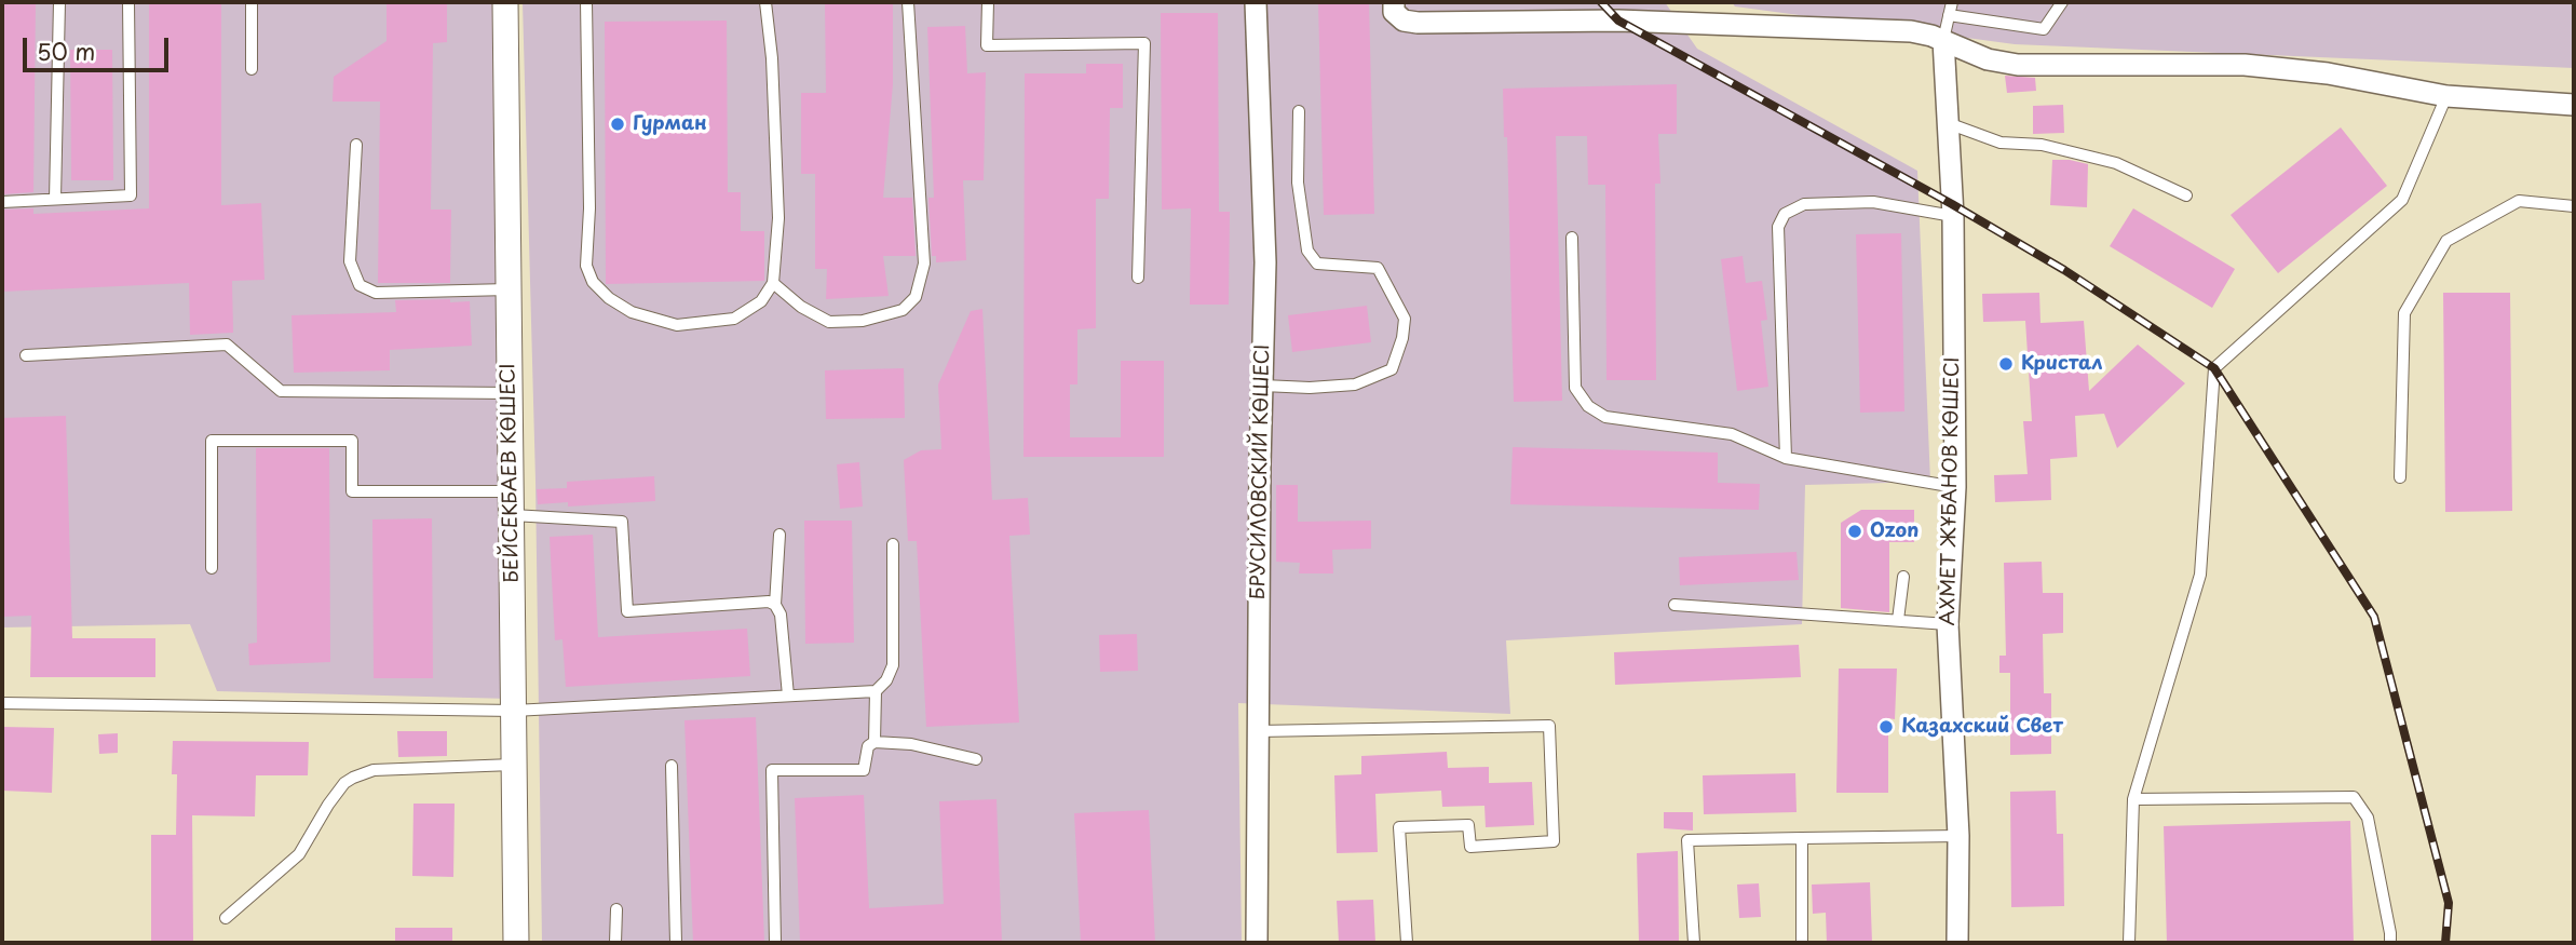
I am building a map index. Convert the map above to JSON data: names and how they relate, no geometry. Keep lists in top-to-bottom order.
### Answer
{
  "streets": {
    "street": ["БРУСИЛОВСКИЙ КӨШЕСІ", "БЕЙСЕКБАЕВ КӨШЕСІ", "АХМЕТ ЖҰБАНОВ КӨШЕСІ"]
  },
  "places": [
    "Гурман",
    "Кристал",
    "Ozon",
    "Казахский Свет"
  ],
  "scale_bar": "50 m"
}
